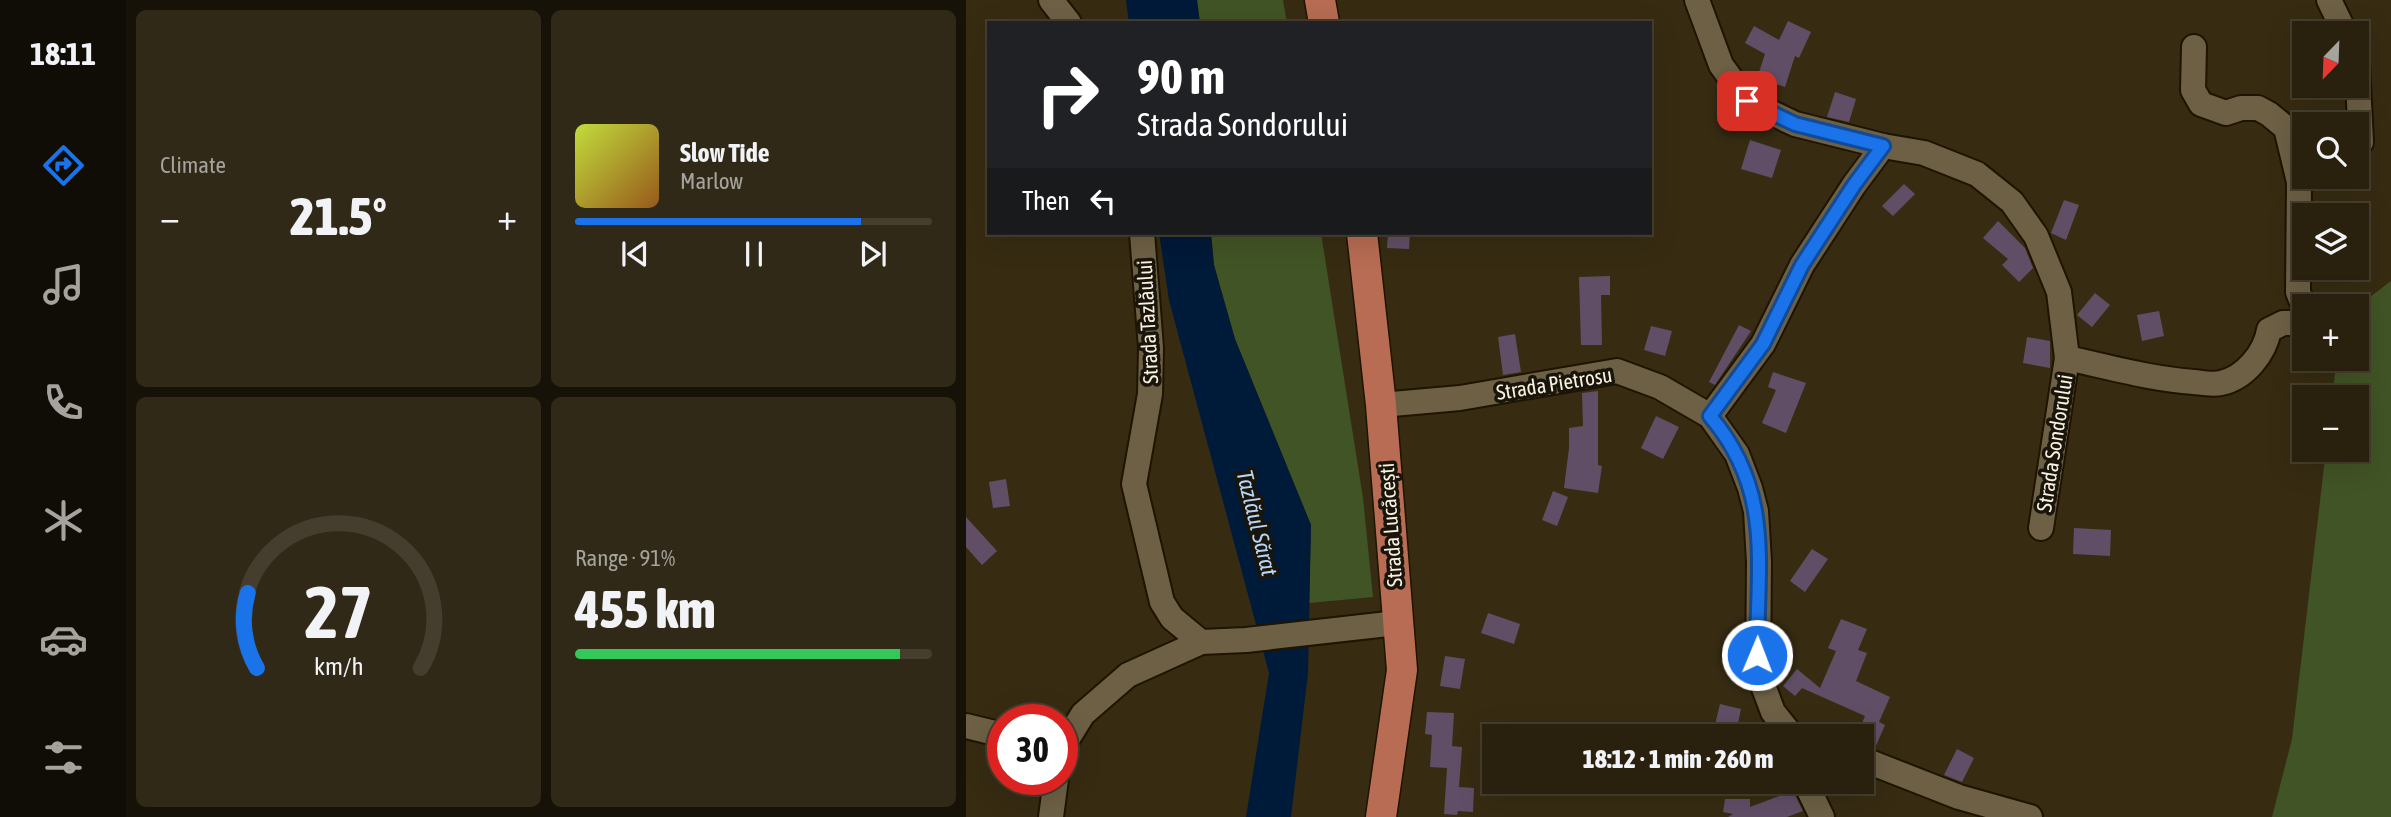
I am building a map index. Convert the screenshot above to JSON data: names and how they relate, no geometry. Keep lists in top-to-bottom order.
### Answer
{
  "streets": {
    "main road": ["Strada Lucăcești"],
    "street": ["Strada Tazlăului", "Strada Pietrosu", "Strada Sondorului"]
  },
  "crossings": [
    ["Strada Pietrosu", "Strada Lucăcești"]
  ],
  "water": ["Tazlăul Sărat"],
  "north": "bottom left",
  "page": {
    "tabs": "18:11",
    "tile": [
      "Climate",
      ["Range · 91%", "455 km"]
    ],
    "map_buttons": ["+", "−"],
    "turn": ["90 m", "Strada Sondorului"],
    "song": ["Slow Tide", "Marlow"],
    "then": "Then",
    "heat": ["−", "21.5°", "+"],
    "limit": "30",
    "trip": "18:12 · 1 min · 260 m",
    "gauge": ["27", "km/h"]
  }
}
